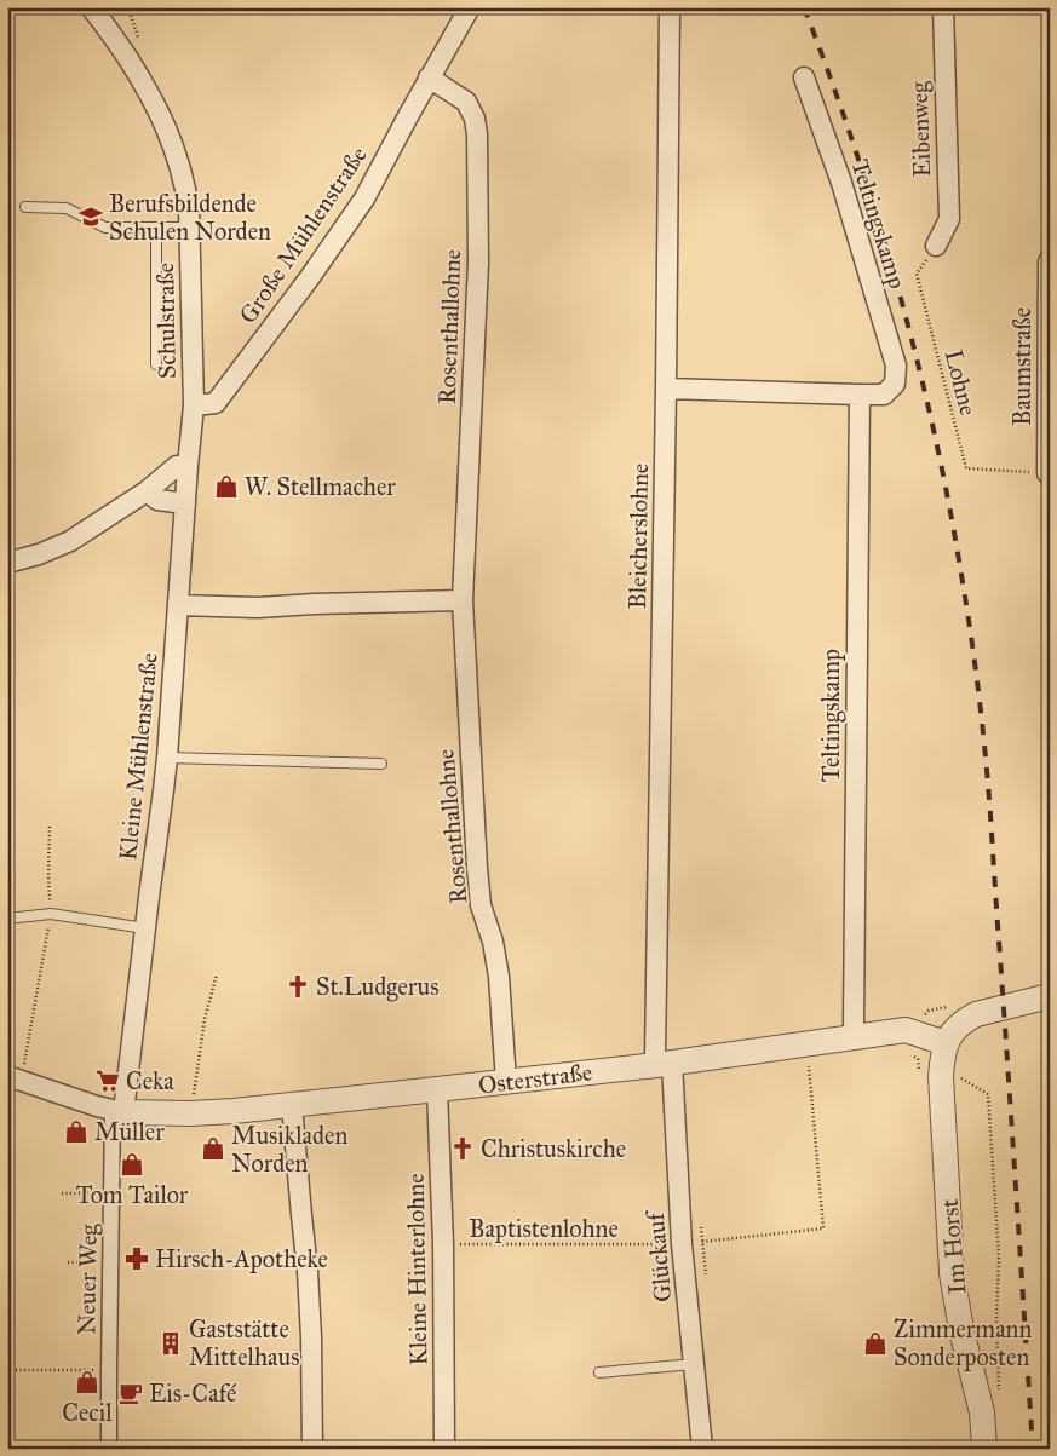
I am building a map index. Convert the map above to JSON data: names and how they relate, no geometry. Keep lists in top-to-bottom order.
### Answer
{
  "streets": {
    "street": [
      "Eibenweg",
      "Teltingskamp",
      "Große Mühlenstraße",
      "Schulstraße",
      "Rosenthallohne",
      "Baumstraße",
      "Bleicherslohne",
      "Kleine Mühlenstraße",
      "Osterstraße",
      "Im Horst",
      "Glückauf",
      "Kleine Hinterlohne",
      "Neuer Weg"
    ],
    "path": ["Lohne", "Baptistenlohne"]
  },
  "crossings": [
    ["Eibenweg", "Lohne"],
    ["Teltingskamp", "Bleicherslohne"],
    ["Teltingskamp", "Osterstraße"],
    ["Große Mühlenstraße", "Schulstraße"],
    ["Große Mühlenstraße", "Rosenthallohne"],
    ["Große Mühlenstraße", "Kleine Mühlenstraße"],
    ["Schulstraße", "Kleine Mühlenstraße"],
    ["Rosenthallohne", "Osterstraße"],
    ["Baumstraße", "Lohne"],
    ["Bleicherslohne", "Osterstraße"],
    ["Bleicherslohne", "Glückauf"],
    ["Kleine Mühlenstraße", "Osterstraße"],
    ["Kleine Mühlenstraße", "Neuer Weg"],
    ["Osterstraße", "Im Horst"],
    ["Osterstraße", "Glückauf"],
    ["Osterstraße", "Kleine Hinterlohne"],
    ["Osterstraße", "Neuer Weg"],
    ["Baptistenlohne", "Glückauf"],
    ["Baptistenlohne", "Kleine Hinterlohne"]
  ],
  "places": {
    "school or university": ["Berufsbildende Schulen Norden"],
    "shop": [
      "W. Stellmacher",
      "Müller",
      "Musikladen Norden",
      "Tom Tailor",
      "Zimmermann Sonderposten",
      "Cecil"
    ],
    "church": ["St.Ludgerus", "Christuskirche"],
    "supermarket": ["Ceka"],
    "pharmacy": ["Hirsch-Apotheke"],
    "building": ["Gaststätte Mittelhaus"],
    "cafe": ["Eis-Café"]
  }
}
